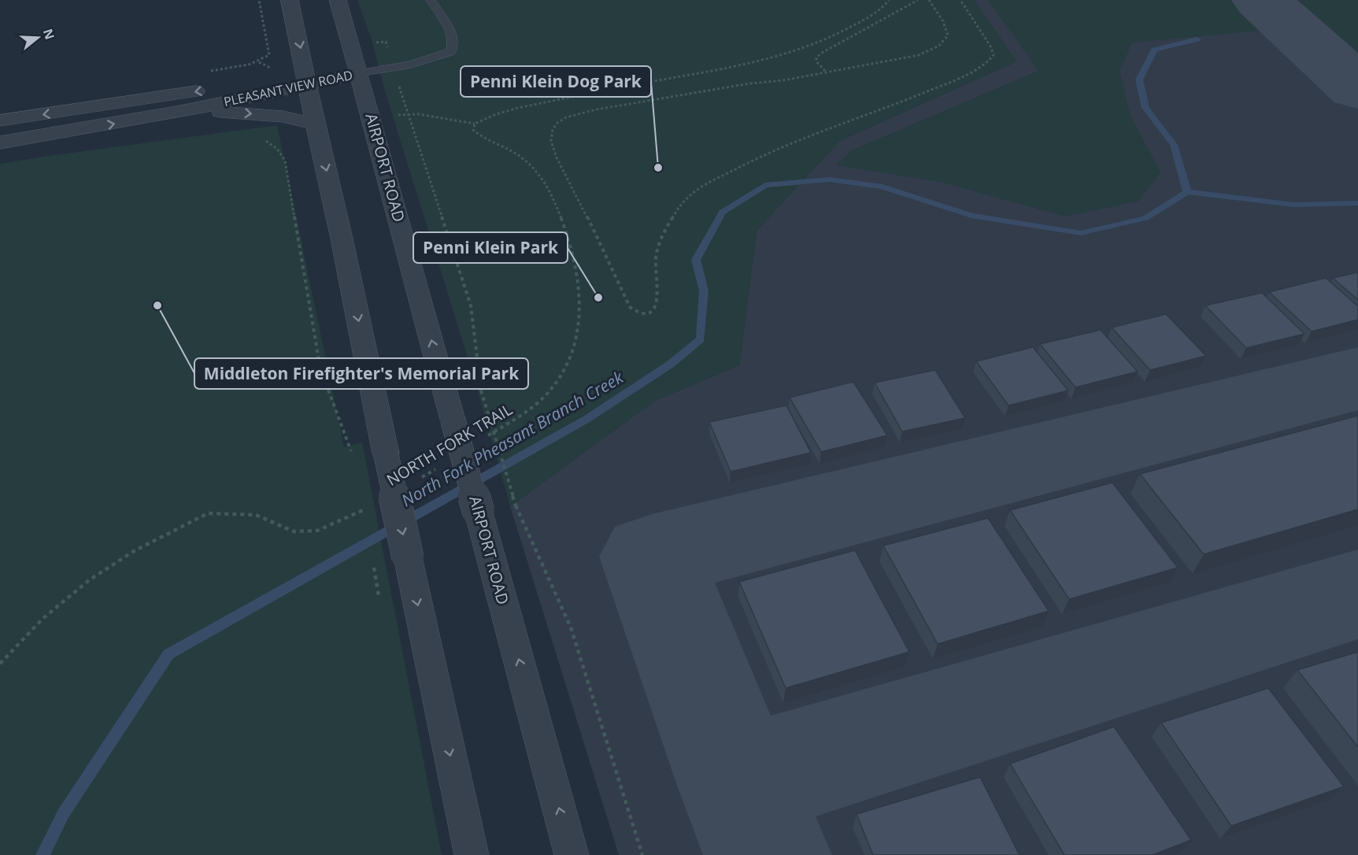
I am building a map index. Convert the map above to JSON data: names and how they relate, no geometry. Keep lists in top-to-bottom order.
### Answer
{
  "streets": {
    "street": ["PLEASANT VIEW ROAD", "AIRPORT ROAD"],
    "path": ["NORTH FORK TRAIL"]
  },
  "crossings": [
    ["PLEASANT VIEW ROAD", "AIRPORT ROAD"]
  ],
  "water": ["North Fork Pheasant Branch Creek"],
  "places": ["Penni Klein Dog Park", "Penni Klein Park", "Middleton Firefighter's Memorial Park"],
  "north": "right"
}
